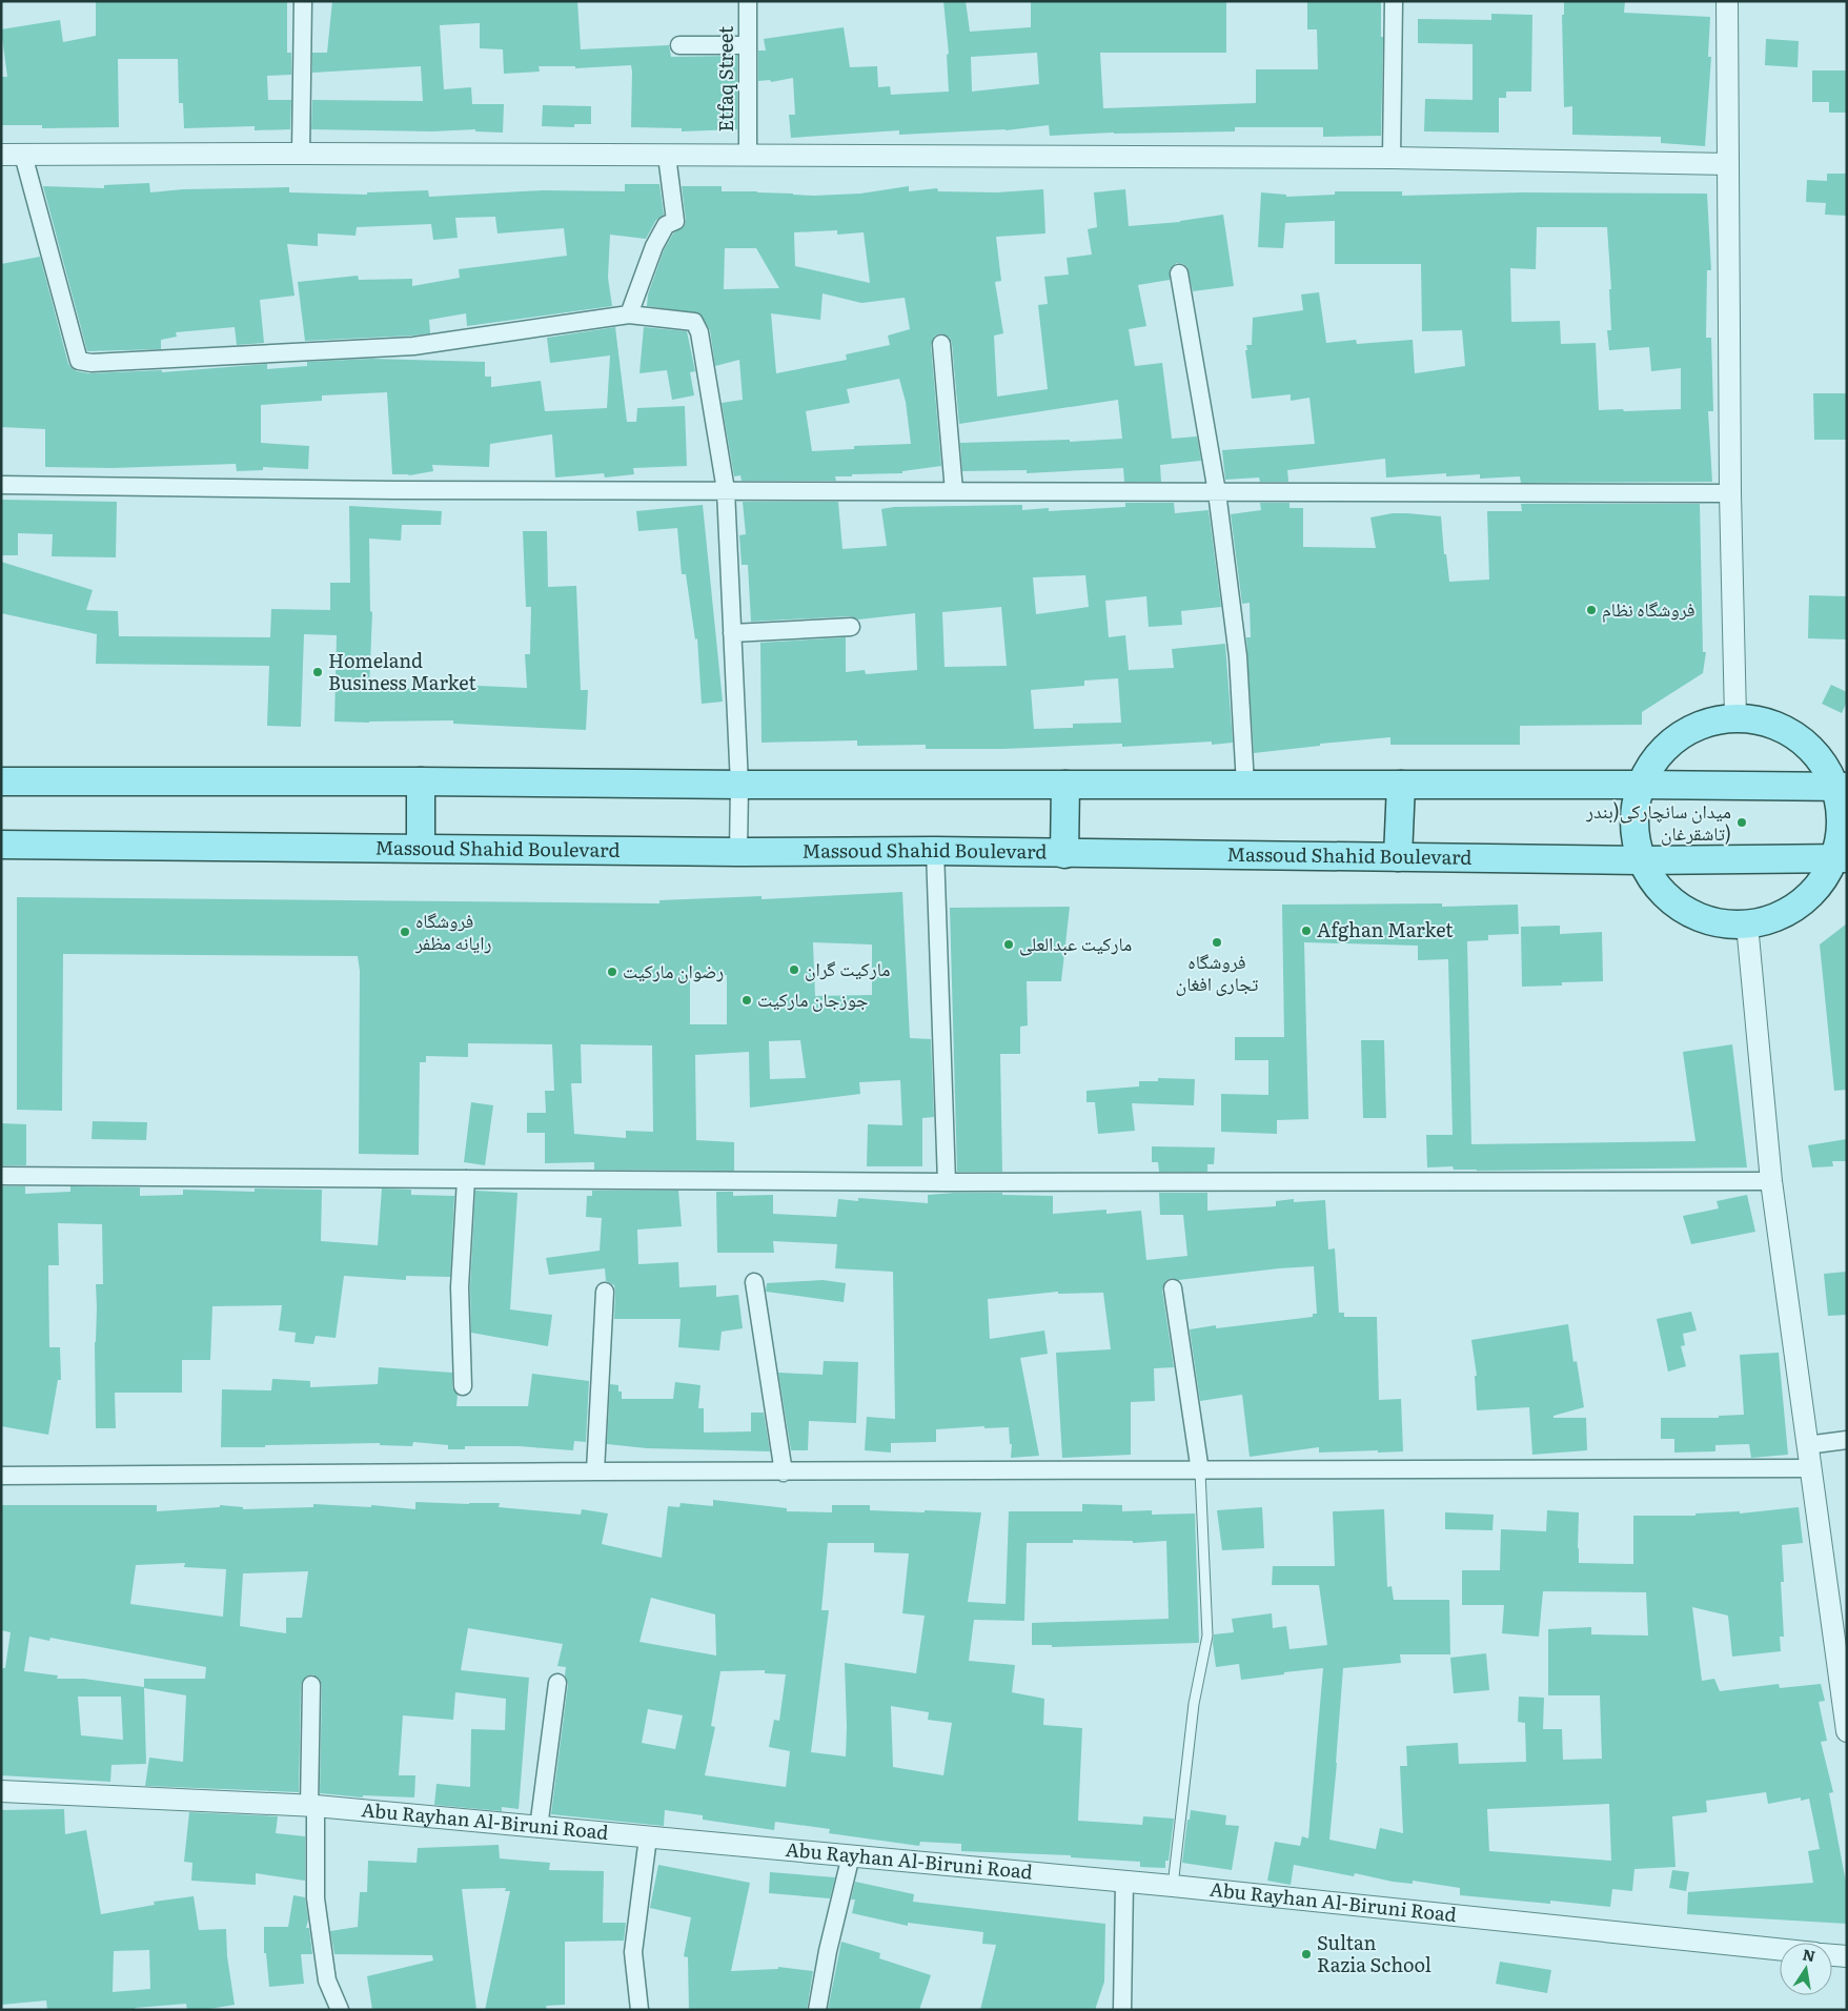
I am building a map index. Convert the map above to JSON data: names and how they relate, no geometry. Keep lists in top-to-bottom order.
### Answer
{
  "streets": {
    "main road": ["Massoud Shahid Boulevard"],
    "street": ["Etfaq Street", "Abu Rayhan Al-Biruni Road"]
  },
  "places": [
    "فروشگاه نظام",
    "Homeland Business Market",
    "میدان سانچارکی(بندر تاشقرغان)",
    "Afghan Market",
    "فروشگاه رایانه مظفر",
    "فروشگاه تجاری افغان",
    "مارکیت عبدالعلی",
    "مارکیت گران",
    "رضوان مارکیت",
    "جوزجان مارکیت",
    "Sultan Razia School"
  ],
  "north": "top"
}
